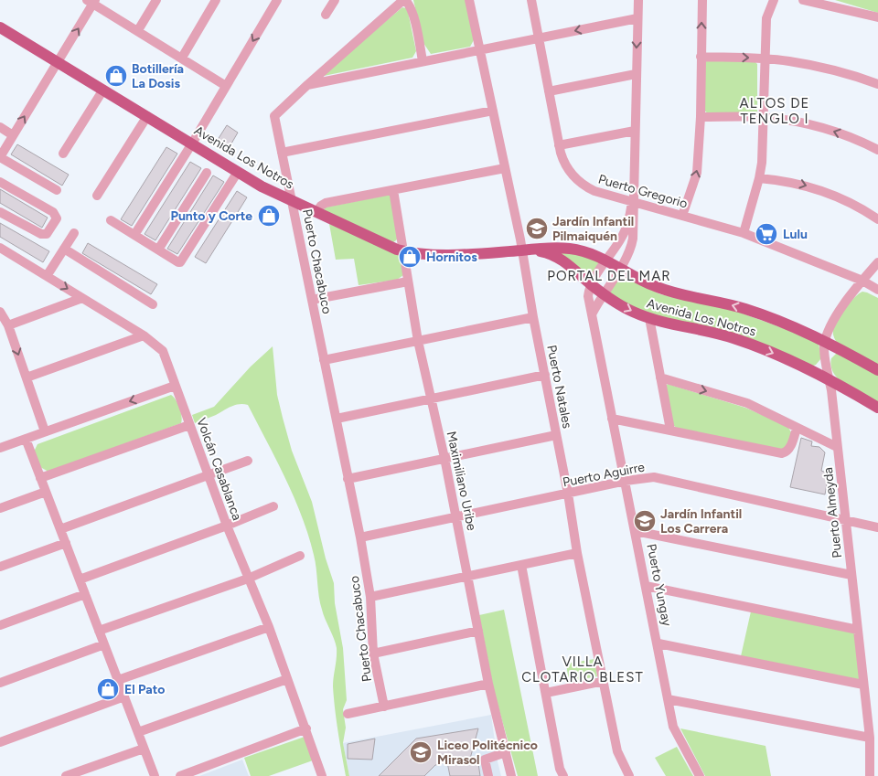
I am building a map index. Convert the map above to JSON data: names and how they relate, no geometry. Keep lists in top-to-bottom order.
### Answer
{
  "streets": {
    "main road": ["Avenida Los Notros"],
    "street": [
      "Puerto Gregorio",
      "Puerto Chacabuco",
      "Puerto Natales",
      "Volcán Casablanca",
      "Puerto Aguirre",
      "Maximiliano Uribe",
      "Puerto Almeyda",
      "Puerto Yungay"
    ]
  },
  "crossings": [
    ["Avenida Los Notros", "Puerto Chacabuco"],
    ["Avenida Los Notros", "Puerto Natales"],
    ["Avenida Los Notros", "Maximiliano Uribe"],
    ["Avenida Los Notros", "Puerto Almeyda"],
    ["Avenida Los Notros", "Puerto Yungay"],
    ["Puerto Chacabuco", "Puerto Aguirre"],
    ["Puerto Natales", "Puerto Aguirre"],
    ["Puerto Aguirre", "Maximiliano Uribe"],
    ["Puerto Aguirre", "Puerto Almeyda"],
    ["Puerto Aguirre", "Puerto Yungay"]
  ],
  "districts": ["ALTOS DE TENGLO I", "PORTAL DEL MAR", "VILLA CLOTARIO BLEST"],
  "places": {
    "shop": [
      "Botillería La Dosis",
      "Punto y Corte",
      "Hornitos",
      "El Pato"
    ],
    "school or university": ["Jardín Infantil Pilmaiquén", "Jardín Infantil Los Carrera", "Liceo Politécnico Mirasol"],
    "supermarket": ["Lulu"]
  }
}
